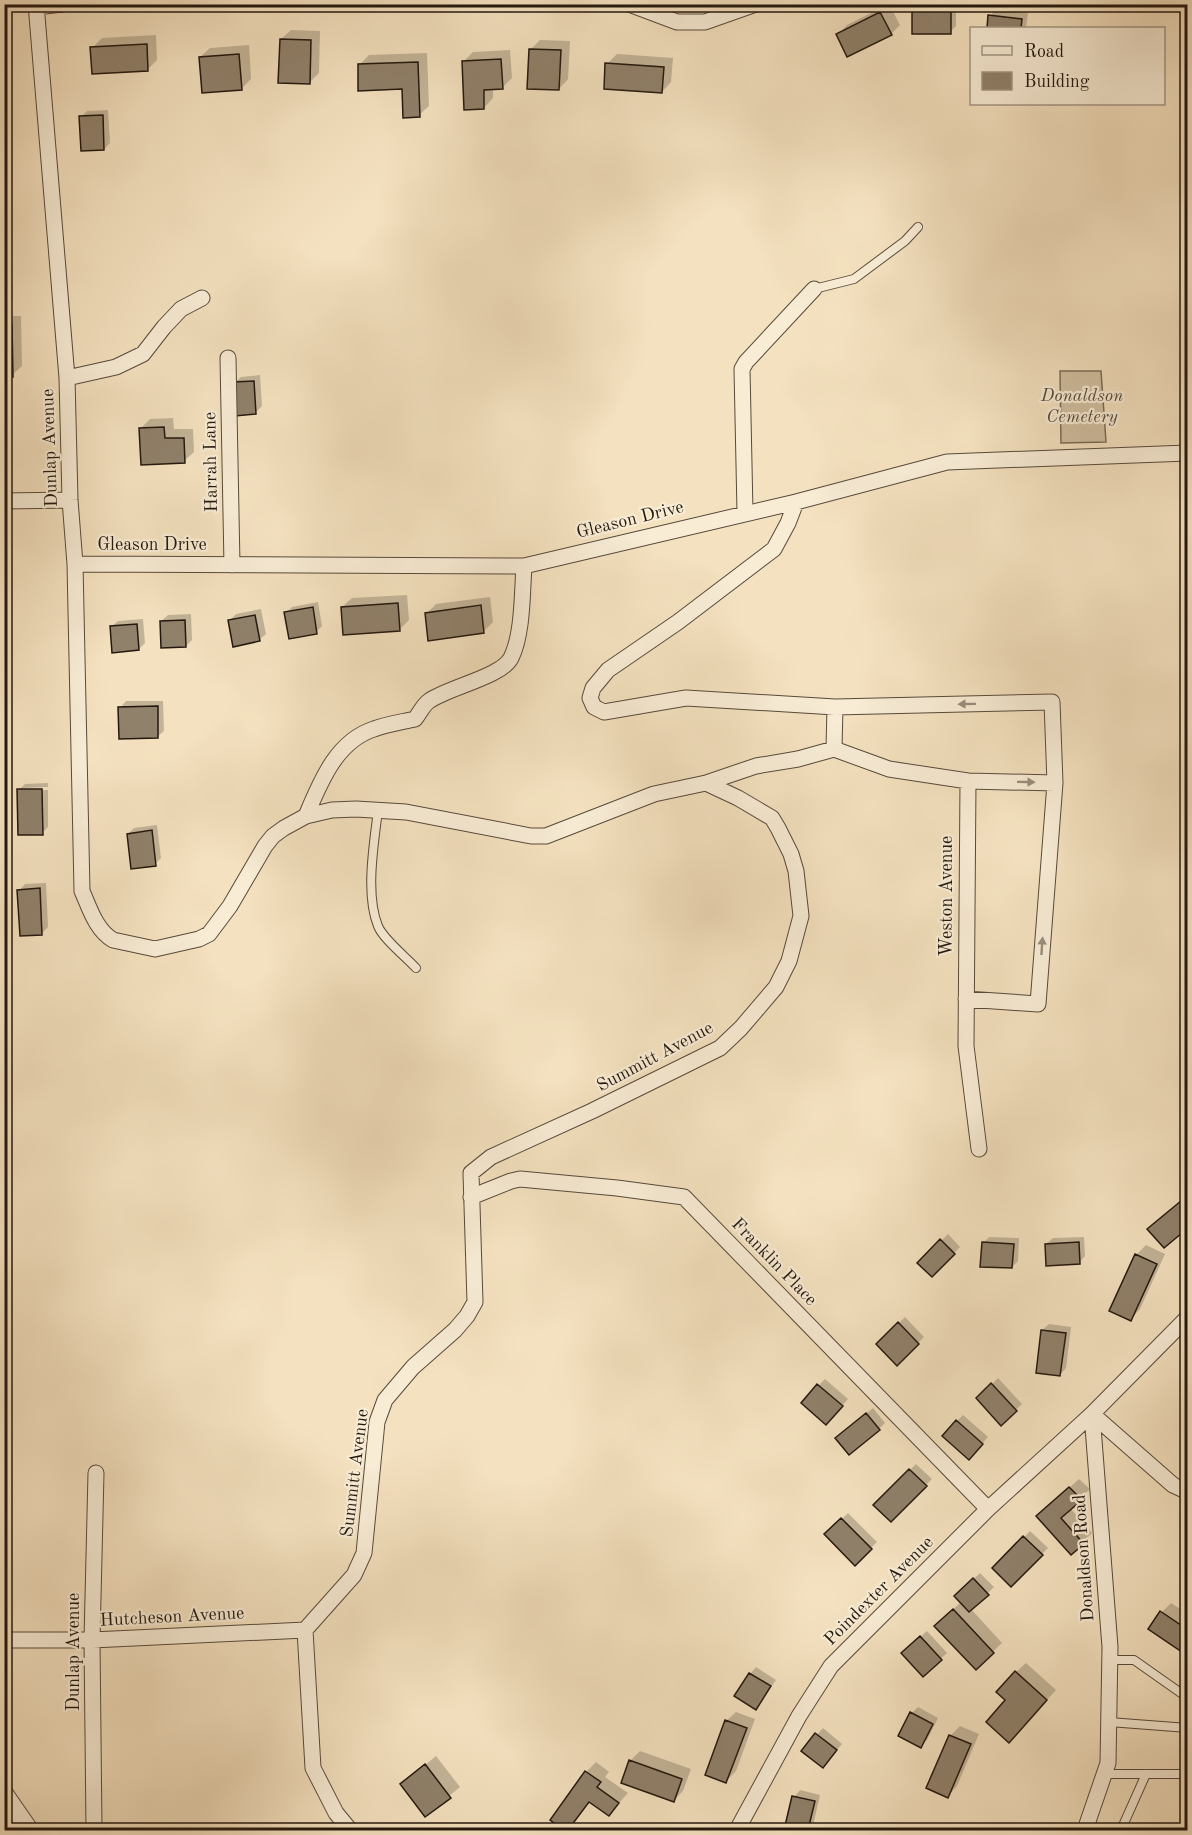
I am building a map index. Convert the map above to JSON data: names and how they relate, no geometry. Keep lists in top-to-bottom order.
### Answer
{
  "streets": {
    "street": [
      "Dunlap Avenue",
      "Harrah Lane",
      "Gleason Drive",
      "Weston Avenue",
      "Summitt Avenue",
      "Franklin Place",
      "Donaldson Road",
      "Poindexter Avenue",
      "Hutcheson Avenue"
    ]
  },
  "crossings": [
    ["Dunlap Avenue", "Gleason Drive"],
    ["Dunlap Avenue", "Hutcheson Avenue"],
    ["Harrah Lane", "Gleason Drive"],
    ["Summitt Avenue", "Franklin Place"],
    ["Summitt Avenue", "Hutcheson Avenue"],
    ["Franklin Place", "Poindexter Avenue"],
    ["Donaldson Road", "Poindexter Avenue"]
  ],
  "parks": ["Donaldson Cemetery"],
  "legend": ["Road", "Building"]
}
